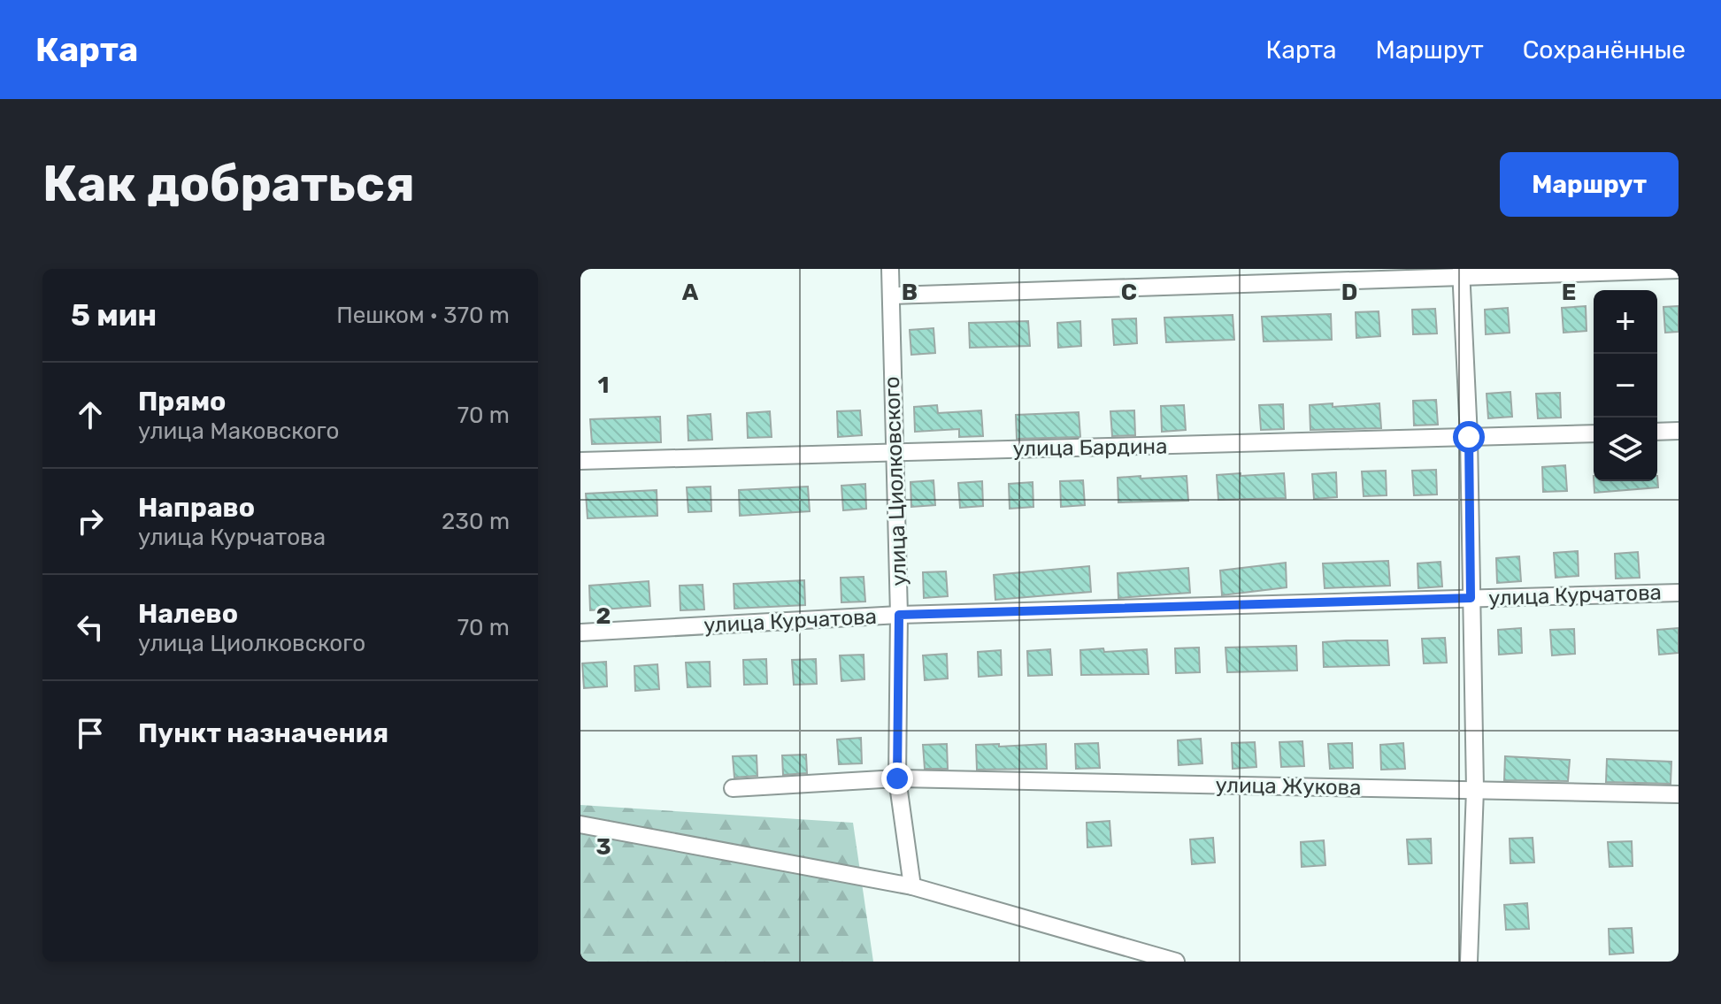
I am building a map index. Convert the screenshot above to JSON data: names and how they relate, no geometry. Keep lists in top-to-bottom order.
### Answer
{
  "streets": {
    "street": [
      "улица Бардина",
      "улица Циолковского",
      "улица Курчатова",
      "улица Жукова"
    ]
  },
  "crossings": [
    ["улица Бардина", "улица Циолковского"],
    ["улица Циолковского", "улица Курчатова"],
    ["улица Циолковского", "улица Жукова"]
  ],
  "page": {
    "header": "Карта",
    "nav": ["Карта", "Маршрут", "Сохранённые"],
    "buttons": "Маршрут",
    "title": "Как добраться",
    "heading": ["5 мин", "Пешком · 370 m"],
    "map_buttons": ["+", "−"],
    "list": [
      ["Прямо", "улица Маковского", "70 m"],
      ["Направо", "улица Курчатова", "230 m"],
      ["Налево", "улица Циолковского", "70 m"],
      "Пункт назначения"
    ]
  },
  "grid": {
    "columns": [
      "A",
      "B",
      "C",
      "D",
      "E"
    ],
    "rows": ["1", "2", "3"]
  }
}
